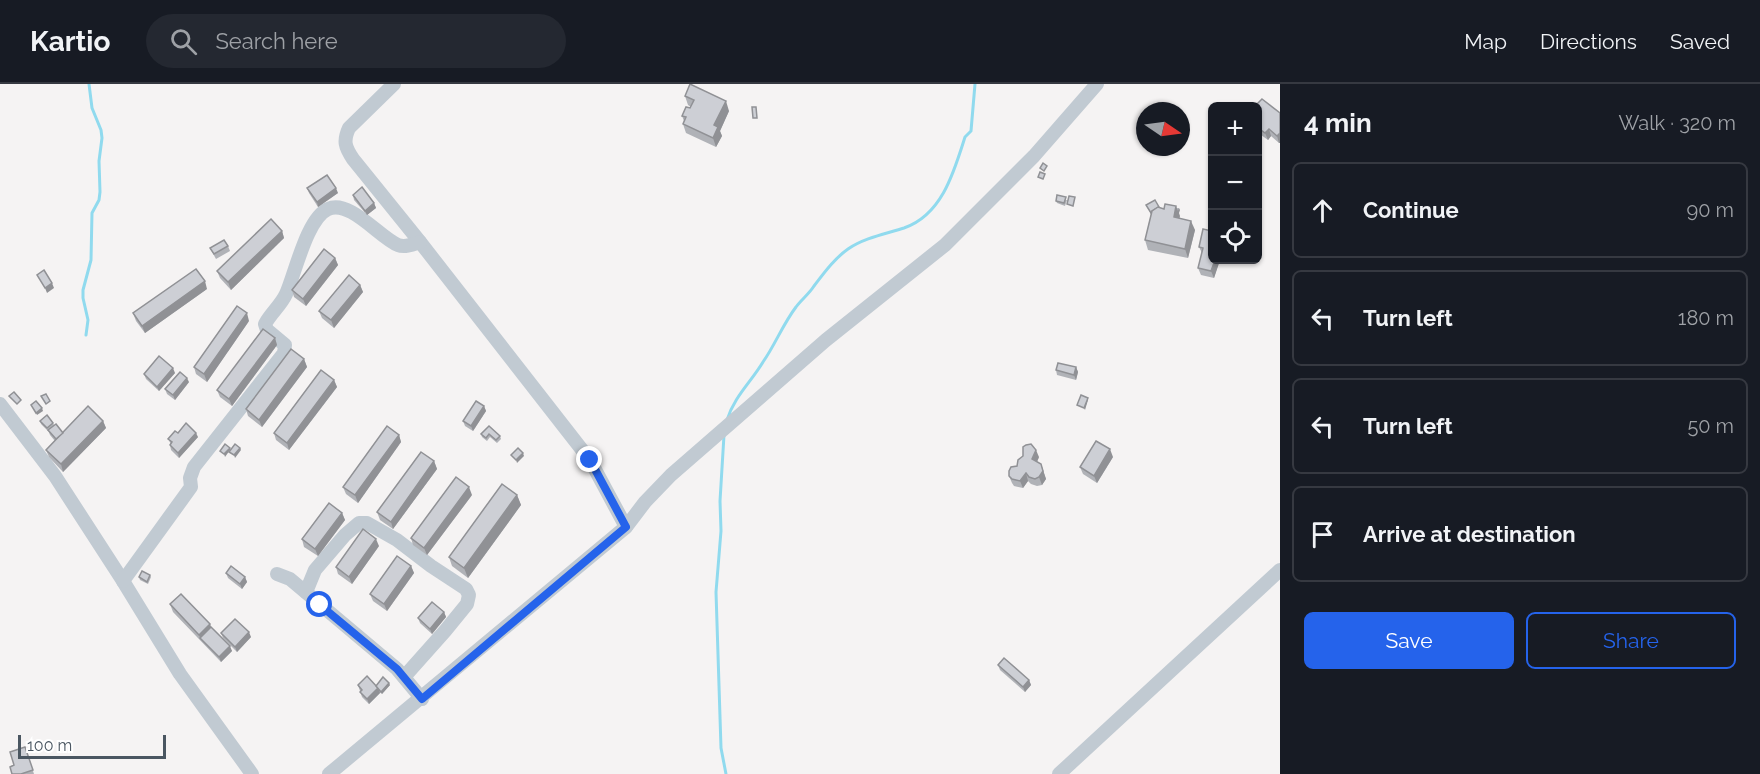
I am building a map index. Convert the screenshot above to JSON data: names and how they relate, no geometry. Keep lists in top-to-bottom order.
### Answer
{
  "scale_bar": "100 m",
  "north": "right",
  "page": {
    "header": "Kartio",
    "search": "Search here",
    "nav": ["Map", "Directions", "Saved"],
    "heading": ["4 min", "Walk · 320 m"],
    "map_buttons": ["+", "−"],
    "list": [
      ["Continue", "90 m"],
      ["Turn left", "180 m"],
      ["Turn left", "50 m"],
      "Arrive at destination"
    ],
    "buttons": ["Save", "Share"],
    "scale": "100 m"
  }
}
